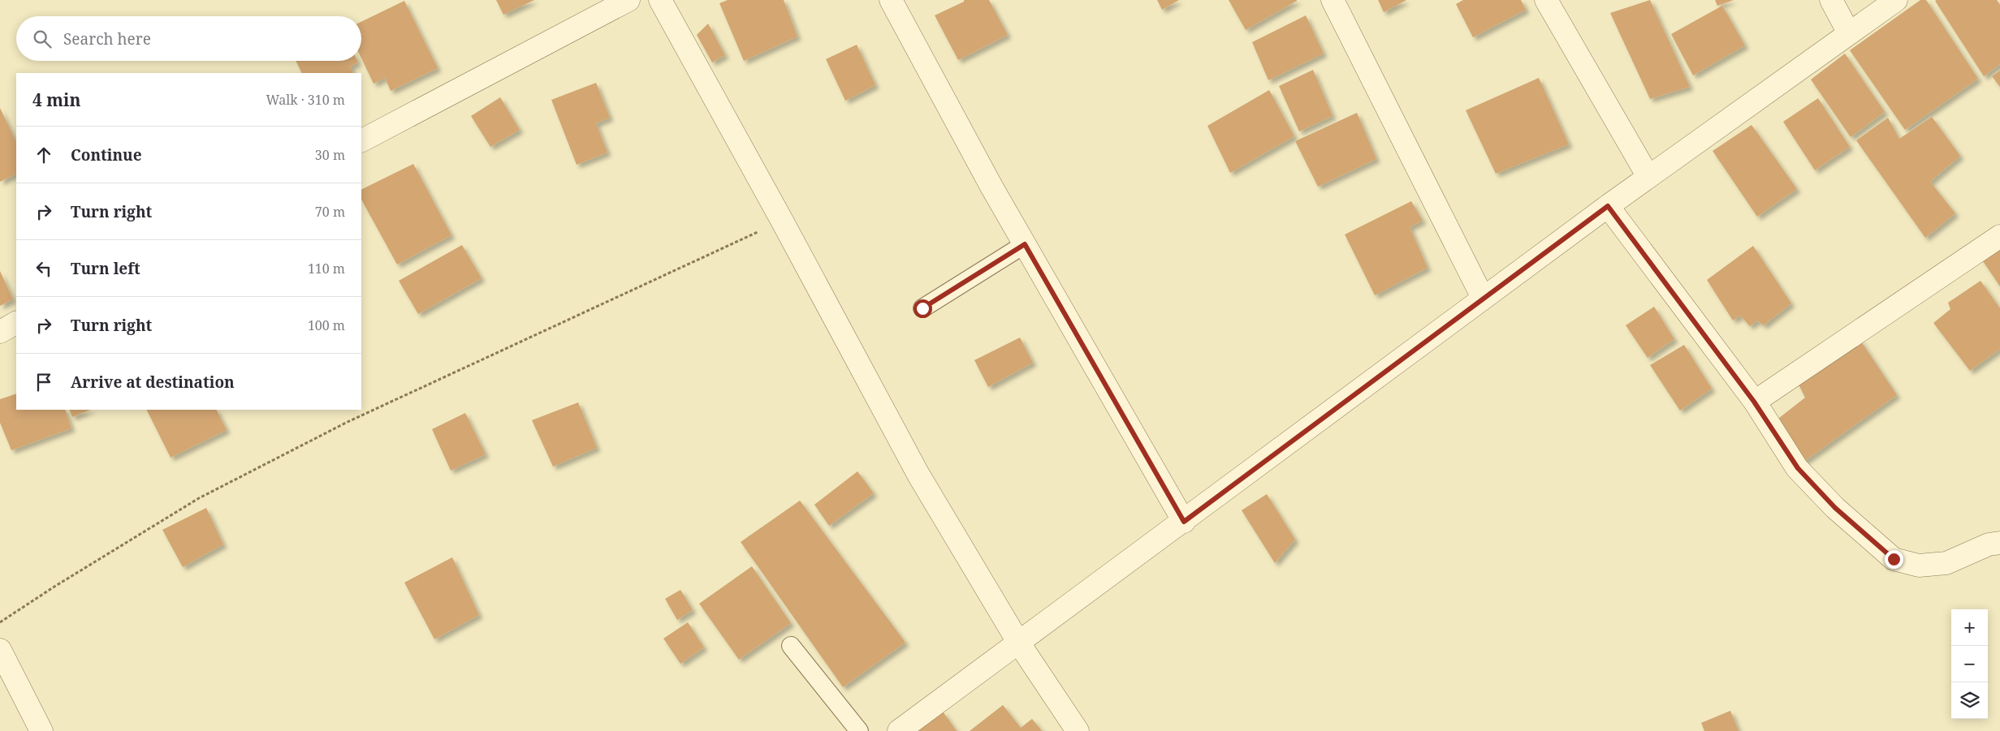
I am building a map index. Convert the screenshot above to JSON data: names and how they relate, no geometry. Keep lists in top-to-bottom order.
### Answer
{
  "page": {
    "search": "Search here",
    "heading": ["4 min", "Walk · 310 m"],
    "list": [
      ["Continue", "30 m"],
      ["Turn right", "70 m"],
      ["Turn left", "110 m"],
      ["Turn right", "100 m"],
      "Arrive at destination"
    ],
    "map_buttons": ["+", "−"]
  }
}
